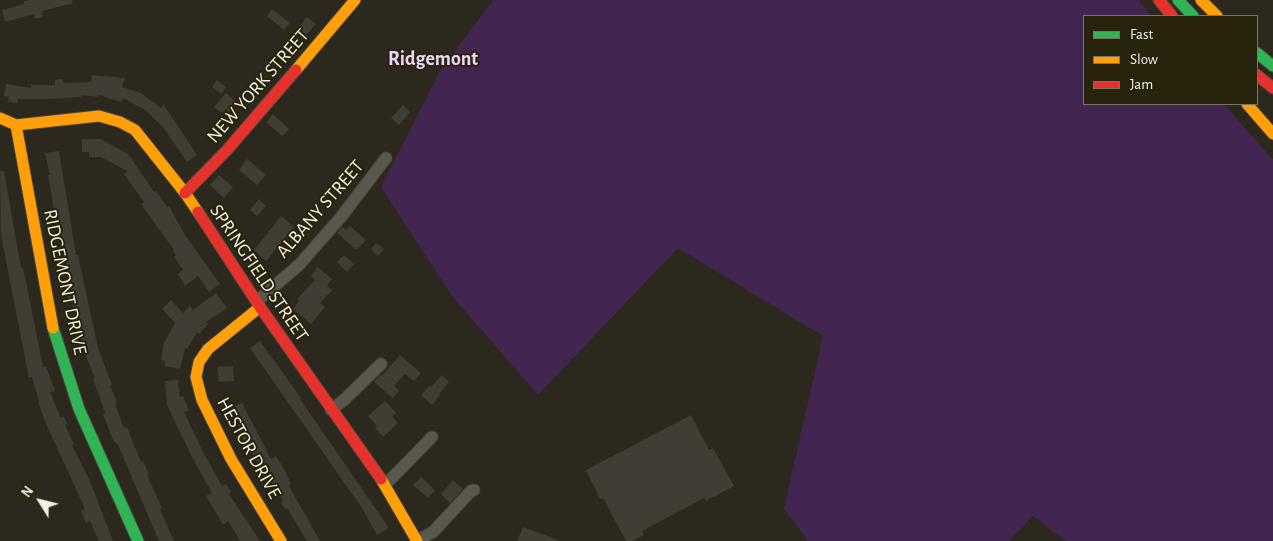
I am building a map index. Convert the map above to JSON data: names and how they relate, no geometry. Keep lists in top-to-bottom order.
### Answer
{
  "streets": {
    "main road": [
      "NEW YORK STREET",
      "SPRINGFIELD STREET",
      "RIDGEMONT DRIVE",
      "HESTOR DRIVE"
    ],
    "street": ["ALBANY STREET"]
  },
  "crossings": [
    ["NEW YORK STREET", "SPRINGFIELD STREET"],
    ["ALBANY STREET", "SPRINGFIELD STREET"],
    ["ALBANY STREET", "HESTOR DRIVE"],
    ["SPRINGFIELD STREET", "RIDGEMONT DRIVE"],
    ["SPRINGFIELD STREET", "HESTOR DRIVE"]
  ],
  "districts": ["Ridgemont"],
  "legend": ["Fast", "Slow", "Jam"],
  "north": "top left"
}
